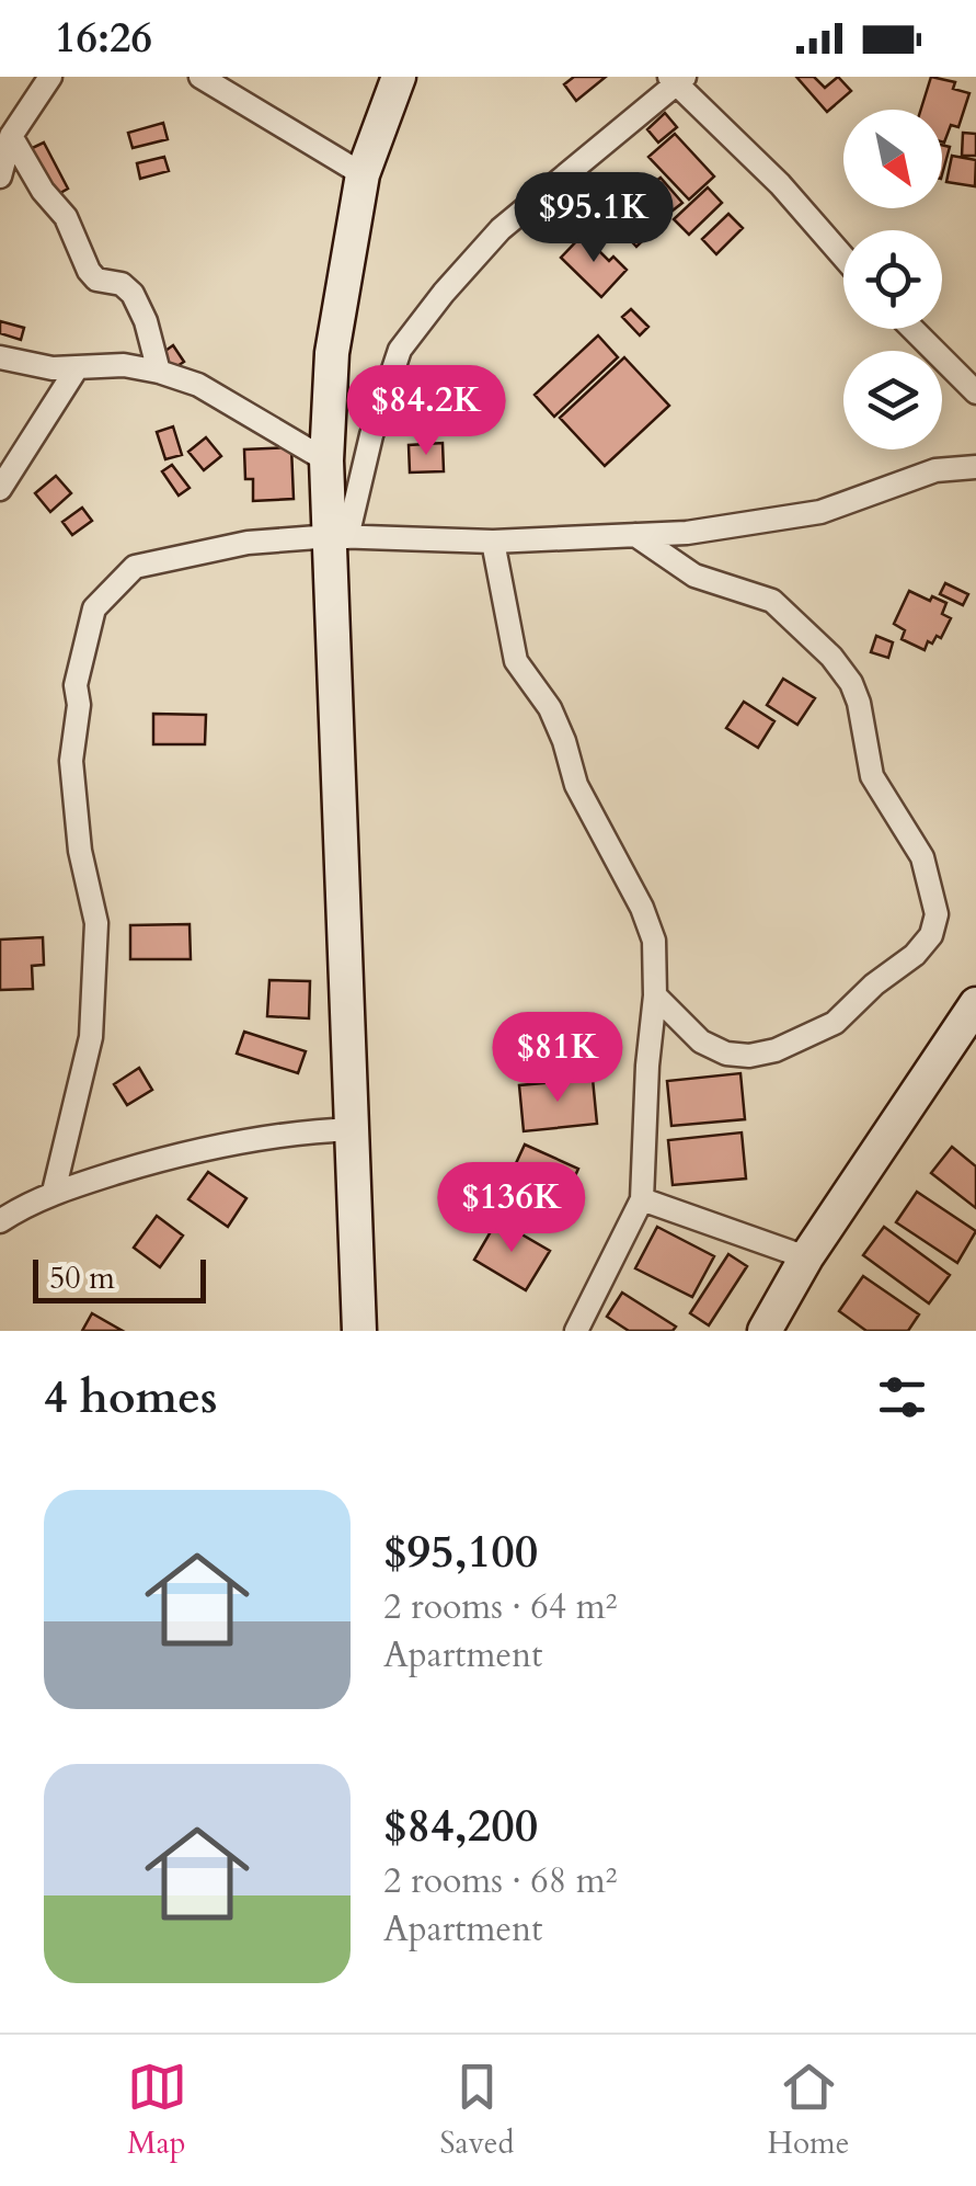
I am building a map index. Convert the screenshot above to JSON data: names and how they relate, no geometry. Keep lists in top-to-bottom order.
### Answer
{
  "scale_bar": "50 m",
  "north": "bottom right",
  "page": {
    "status": "16:26",
    "price": [
      "$95.1K",
      "$84.2K",
      "$81K",
      "$136K"
    ],
    "scale": "50 m",
    "heading": "4 homes",
    "list": [
      {
        "name": "$95,100",
        "note": "2 rooms · 64 m² · Apartment"
      },
      {
        "name": "$84,200",
        "note": "2 rooms · 68 m² · Apartment"
      }
    ],
    "tabs": ["Map", "Saved", "Home"]
  }
}
